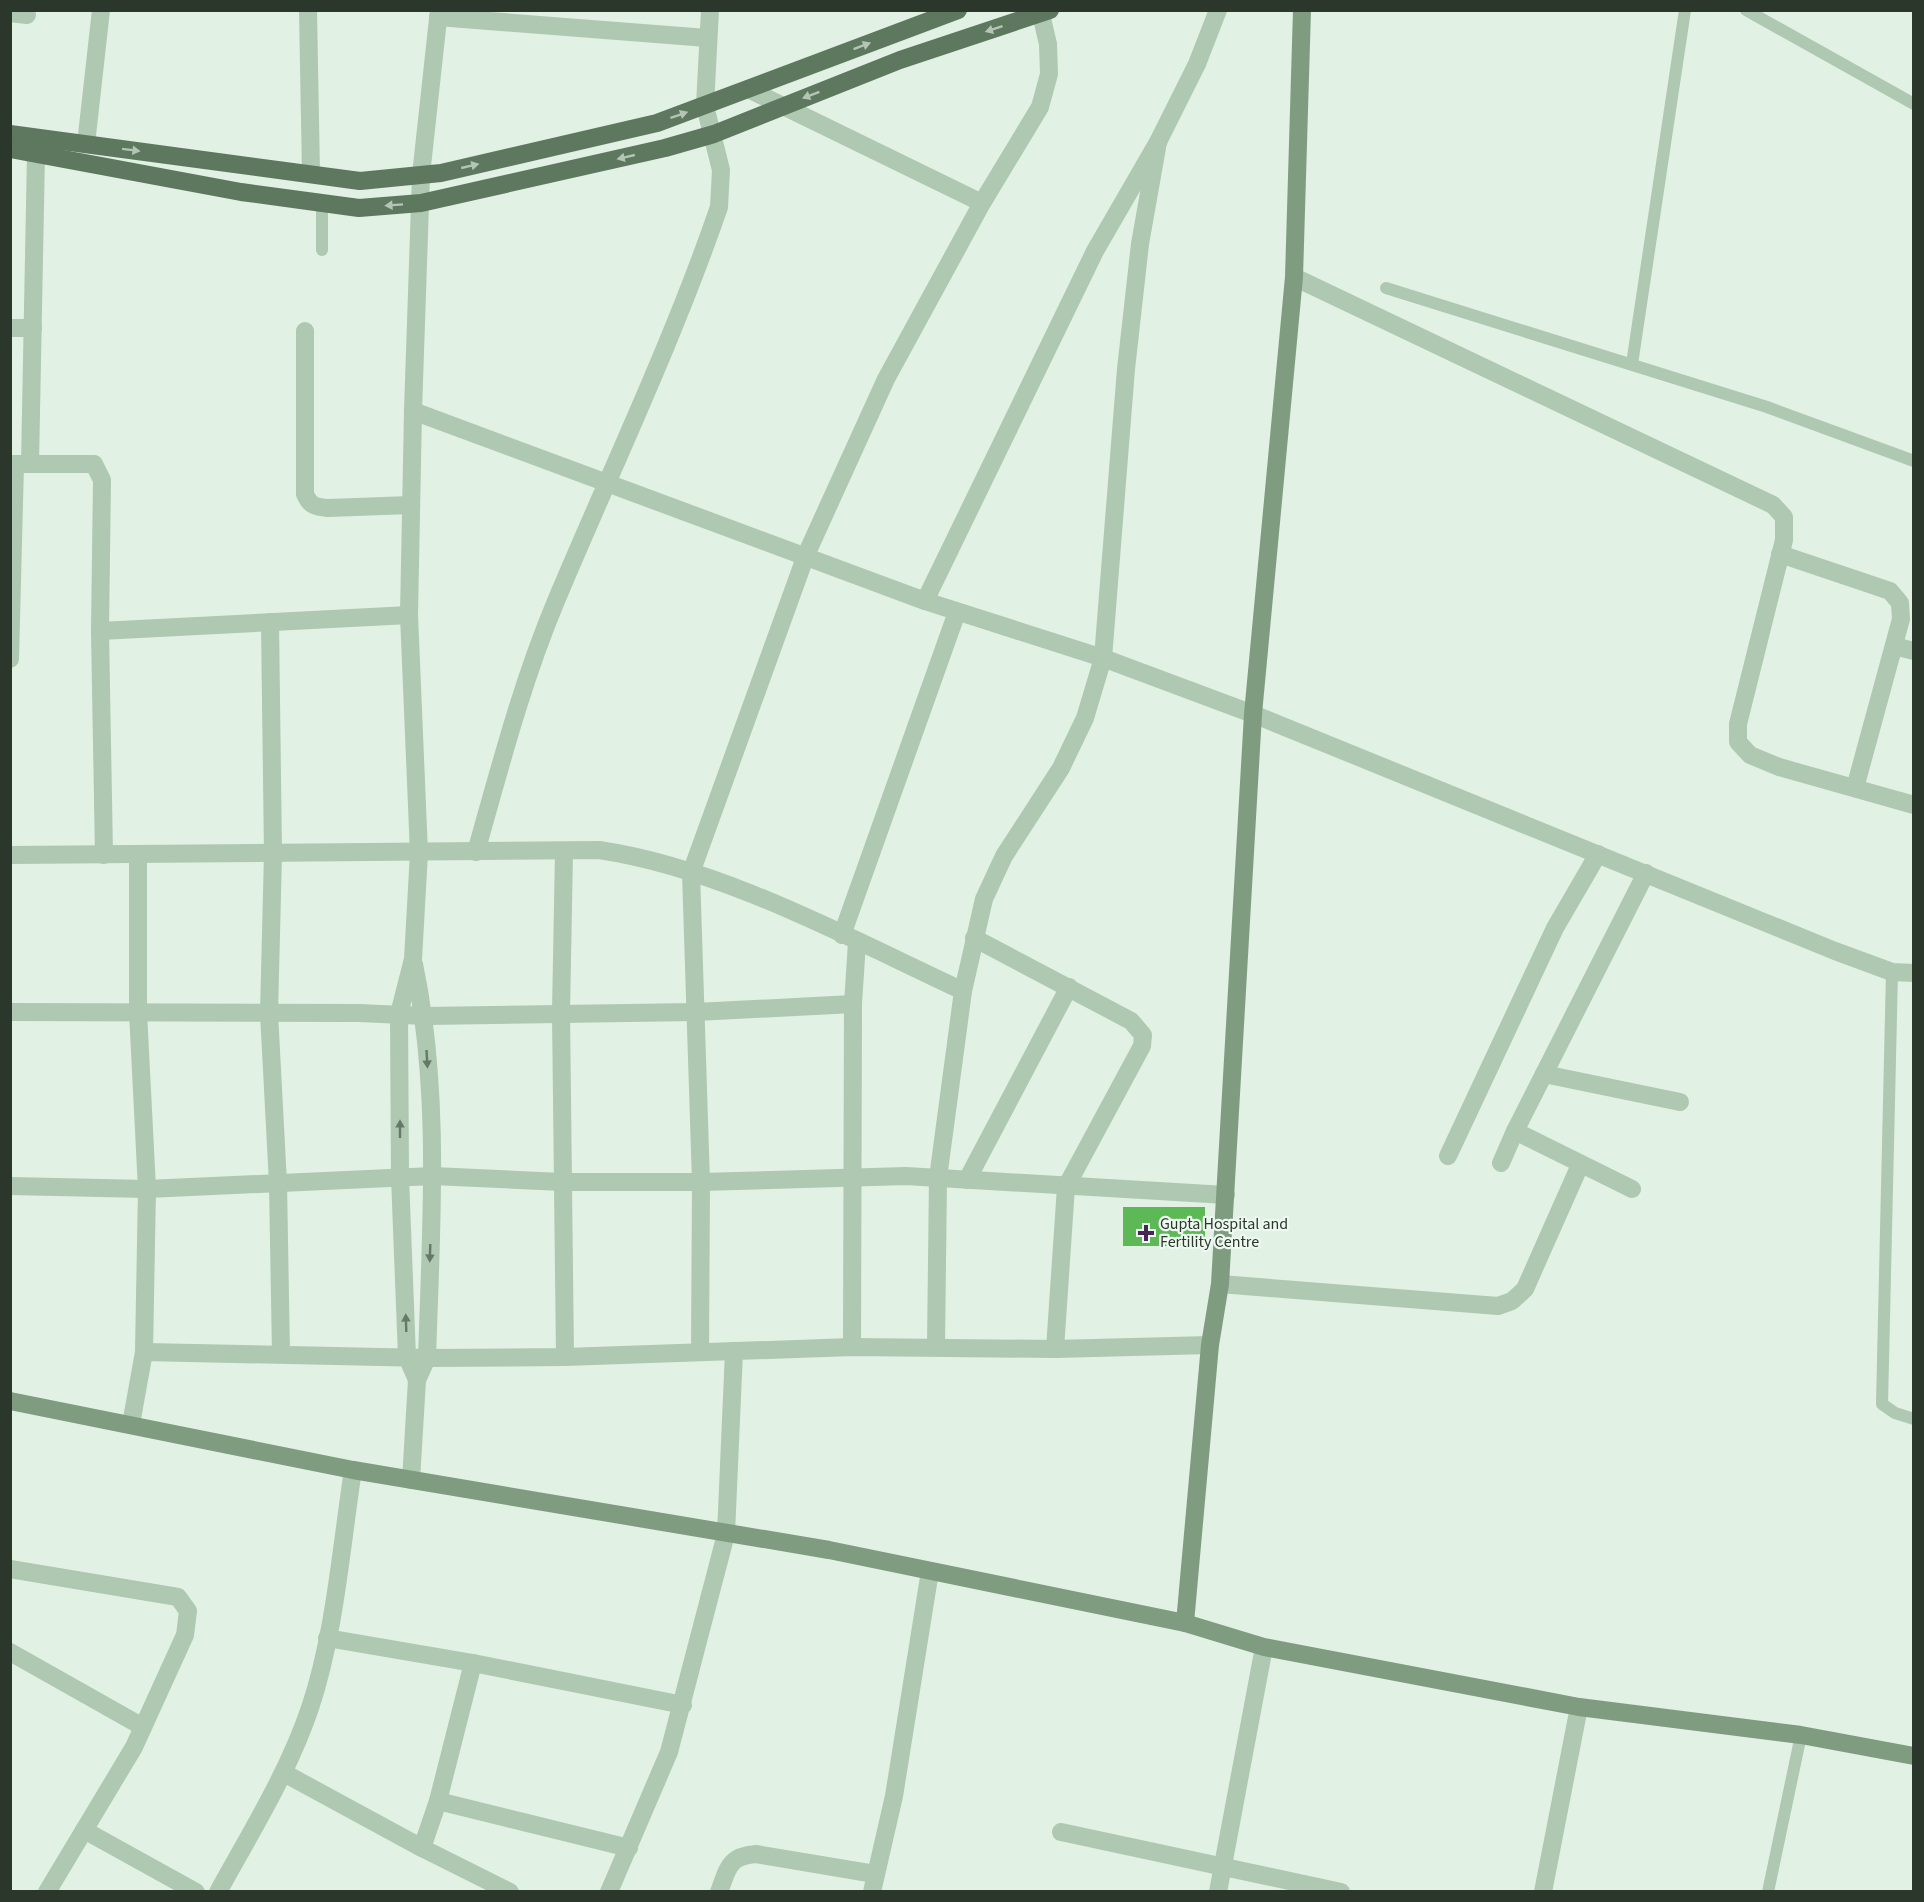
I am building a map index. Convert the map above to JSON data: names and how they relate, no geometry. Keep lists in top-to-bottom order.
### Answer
{
  "places": {
    "health": ["Gupta Hospital and Fertility Centre"]
  }
}
